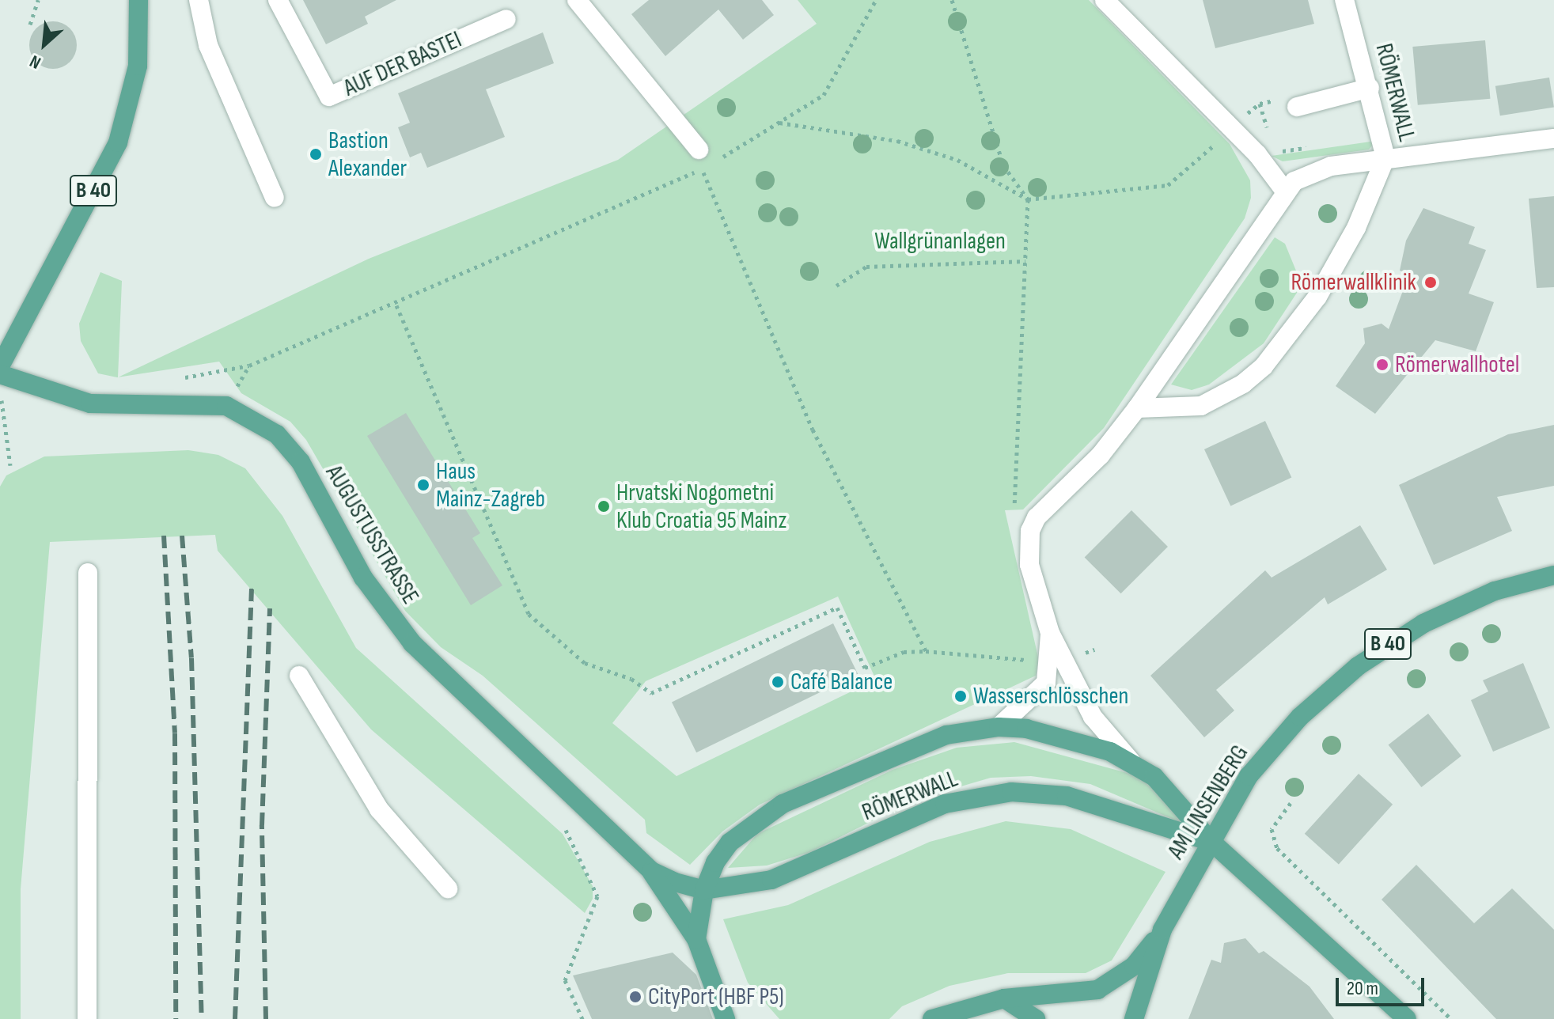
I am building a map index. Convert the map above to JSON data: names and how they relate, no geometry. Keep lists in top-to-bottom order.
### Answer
{
  "streets": {
    "main road": [
      "RÖMERWALL",
      "B 40",
      "AUGUSTUSSTRASSE",
      "AM LINSENBERG"
    ],
    "street": ["AUF DER BASTEI"]
  },
  "crossings": [
    ["RÖMERWALL", "AUGUSTUSSTRASSE"],
    ["RÖMERWALL", "AM LINSENBERG"],
    ["B 40", "AM LINSENBERG"]
  ],
  "parks": ["Wallgrünanlagen"],
  "places": [
    "Bastion Alexander",
    "Römerwallklinik",
    "Römerwallhotel",
    "Haus Mainz-Zagreb",
    "Hrvatski Nogometni Klub Croatia 95 Mainz",
    "Café Balance",
    "Wasserschlösschen",
    "CityPort (HBF P5)"
  ],
  "scale_bar": "20 m",
  "north": "bottom left"
}
